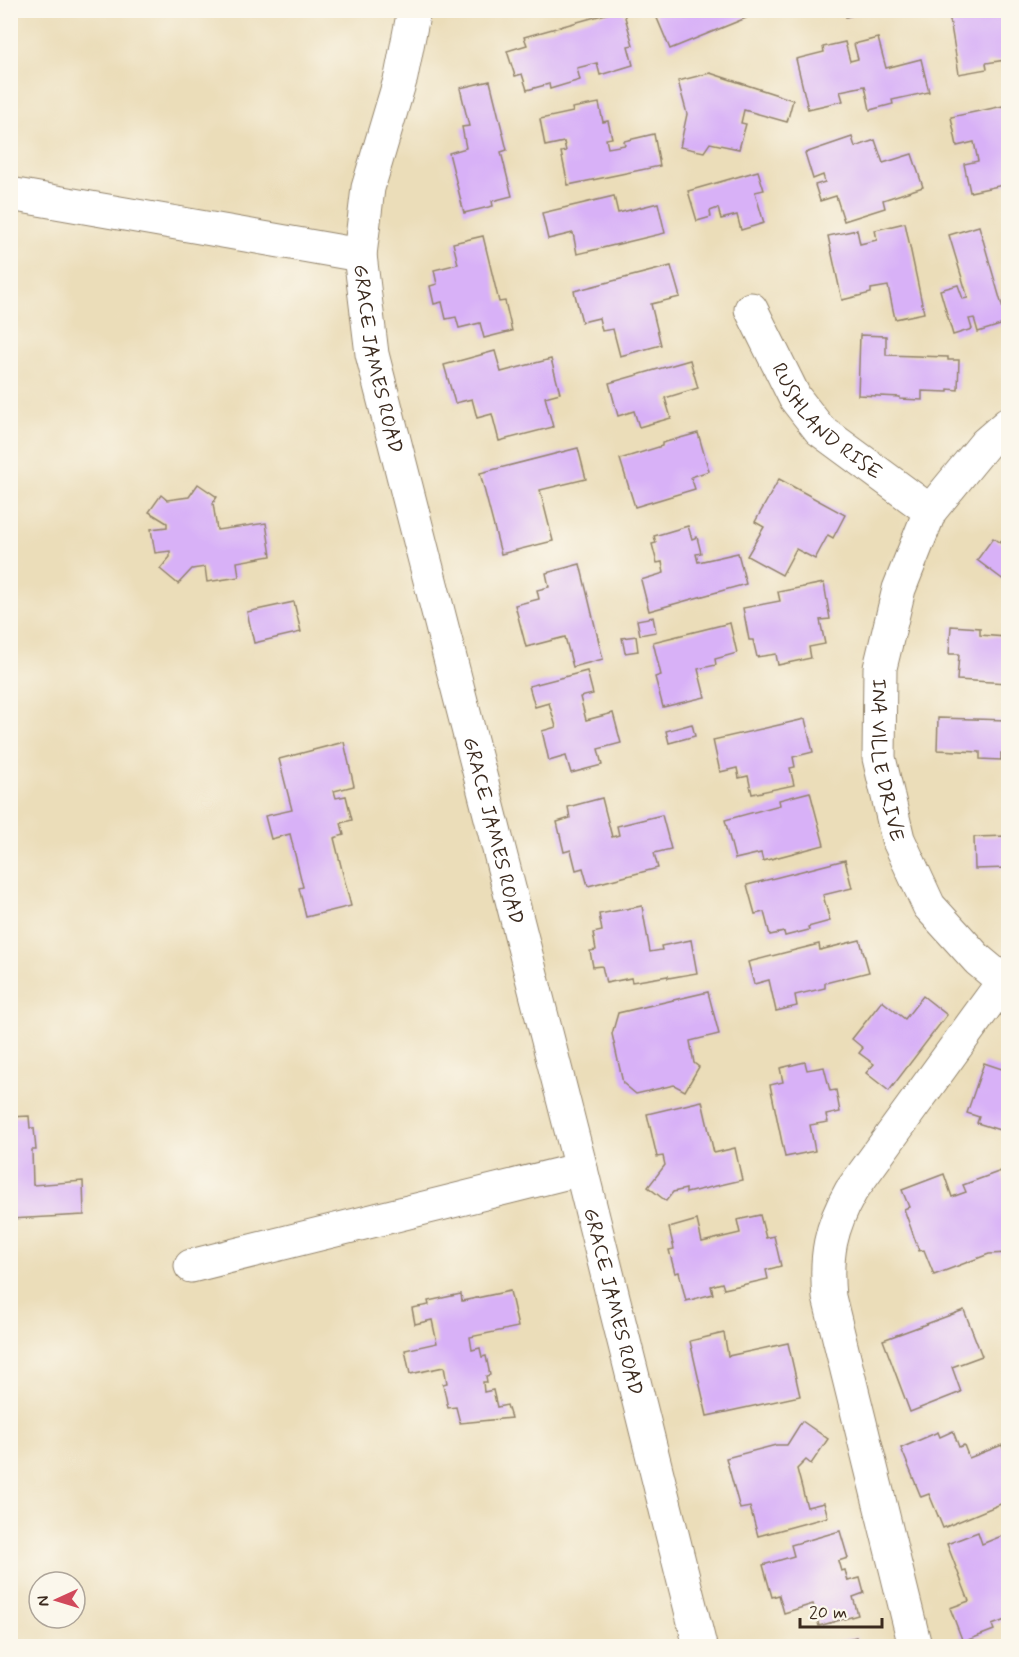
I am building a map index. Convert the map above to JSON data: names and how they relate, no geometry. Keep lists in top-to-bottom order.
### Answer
{
  "streets": {
    "street": ["GRACE JAMES ROAD", "RUSHLAND RISE", "INA VILLE DRIVE"]
  },
  "crossings": [
    ["RUSHLAND RISE", "INA VILLE DRIVE"]
  ],
  "scale_bar": "20 m",
  "north": "left"
}
